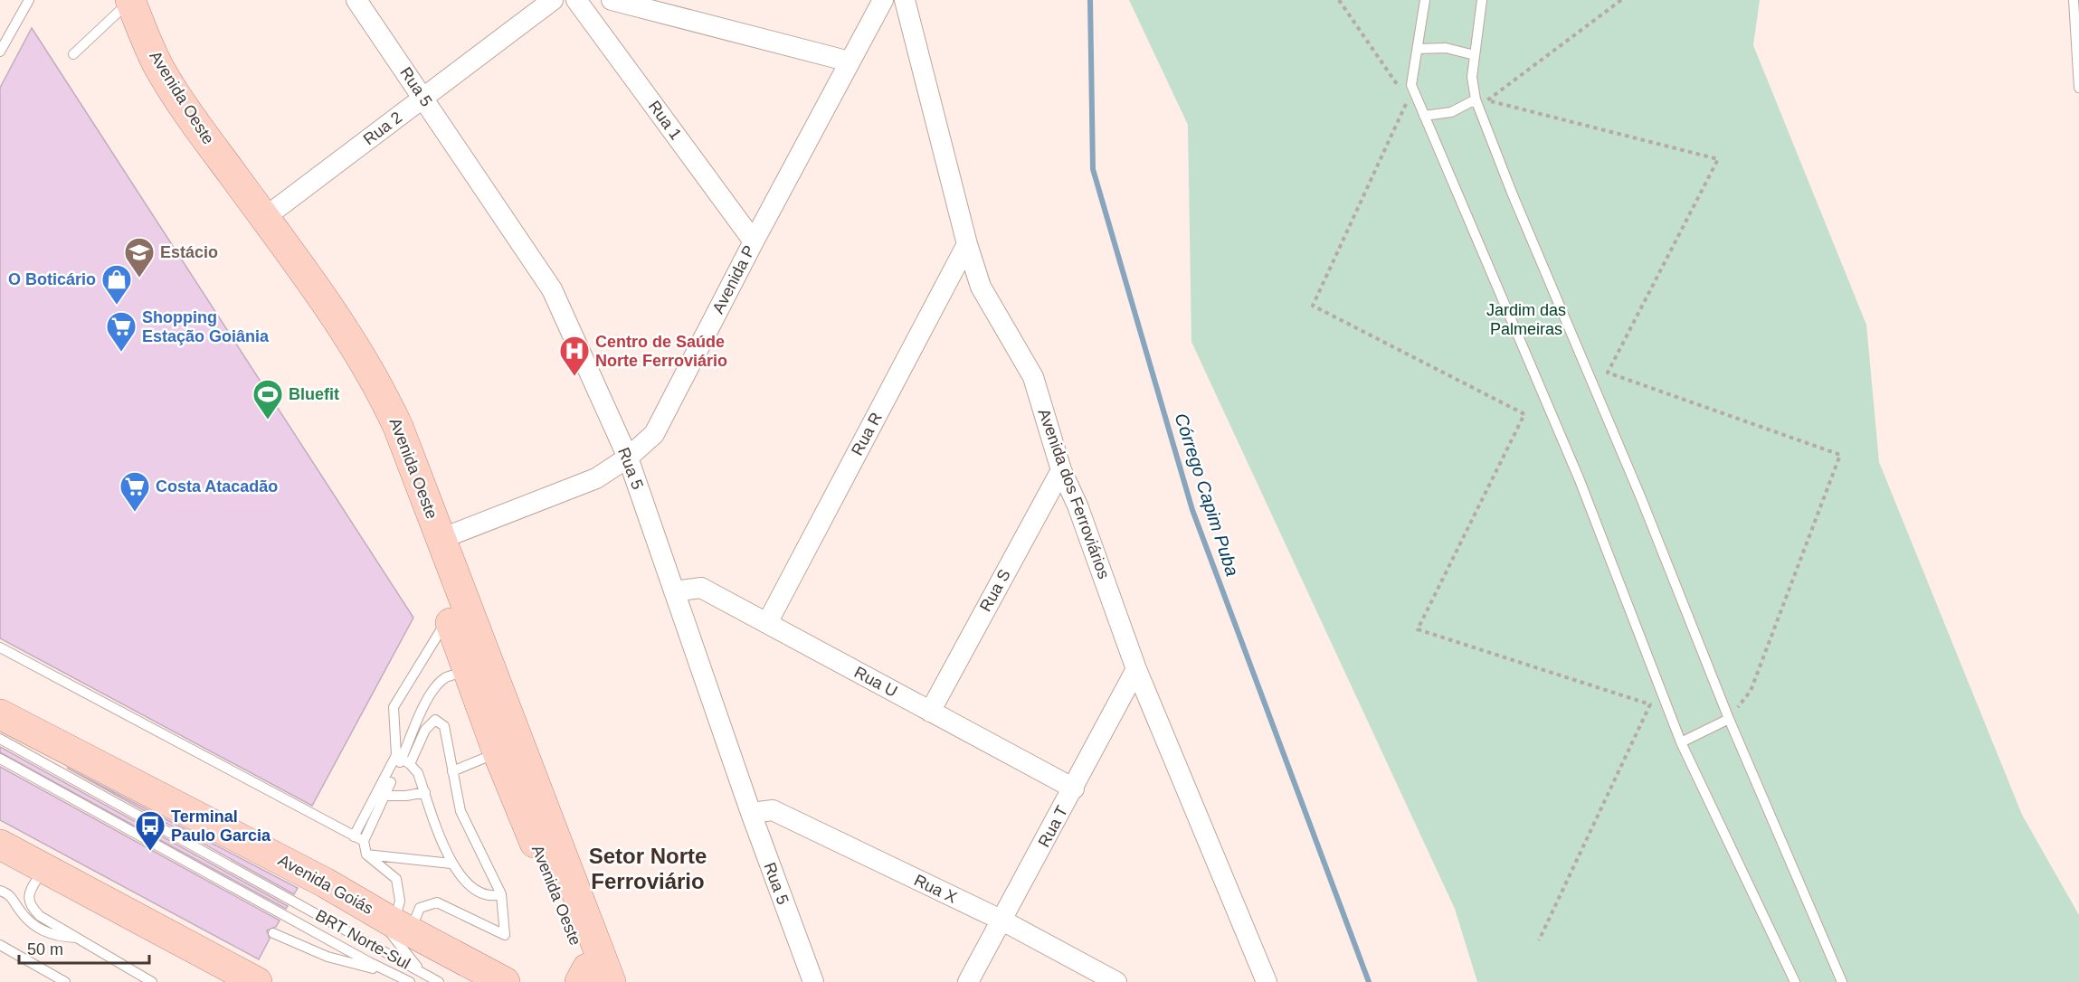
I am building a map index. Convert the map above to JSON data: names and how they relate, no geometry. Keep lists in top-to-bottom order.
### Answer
{
  "streets": {
    "main road": ["Avenida Oeste", "Avenida Goiás"],
    "street": [
      "Rua 5",
      "Rua 1",
      "Rua 2",
      "Avenida P",
      "Rua R",
      "Avenida dos Ferroviários",
      "Rua S",
      "Rua U",
      "Rua T",
      "Rua X"
    ],
    "lane": ["BRT Norte-Sul"]
  },
  "crossings": [
    ["Rua 5", "Rua 2"],
    ["Rua 5", "Avenida P"],
    ["Rua 5", "Rua U"],
    ["Rua 5", "Rua X"],
    ["Avenida Oeste", "Rua 2"],
    ["Avenida Oeste", "Avenida P"],
    ["Rua 1", "Avenida P"],
    ["Rua R", "Avenida dos Ferroviários"],
    ["Rua R", "Rua U"],
    ["Avenida dos Ferroviários", "Rua S"],
    ["Avenida dos Ferroviários", "Rua T"],
    ["Rua S", "Rua U"],
    ["Rua U", "Rua T"],
    ["Rua T", "Rua X"]
  ],
  "districts": ["Setor Norte Ferroviário"],
  "water": ["Córrego Capim Puba"],
  "parks": ["Jardim das Palmeiras"],
  "places": {
    "school or university": ["Estácio"],
    "shop": ["O Boticário"],
    "supermarket": ["Shopping Estação Goiânia", "Costa Atacadão"],
    "hospital": ["Centro de Saúde Norte Ferroviário"],
    "sports": ["Bluefit"],
    "bus stop": ["Terminal Paulo Garcia"]
  },
  "scale_bar": "50 m"
}
